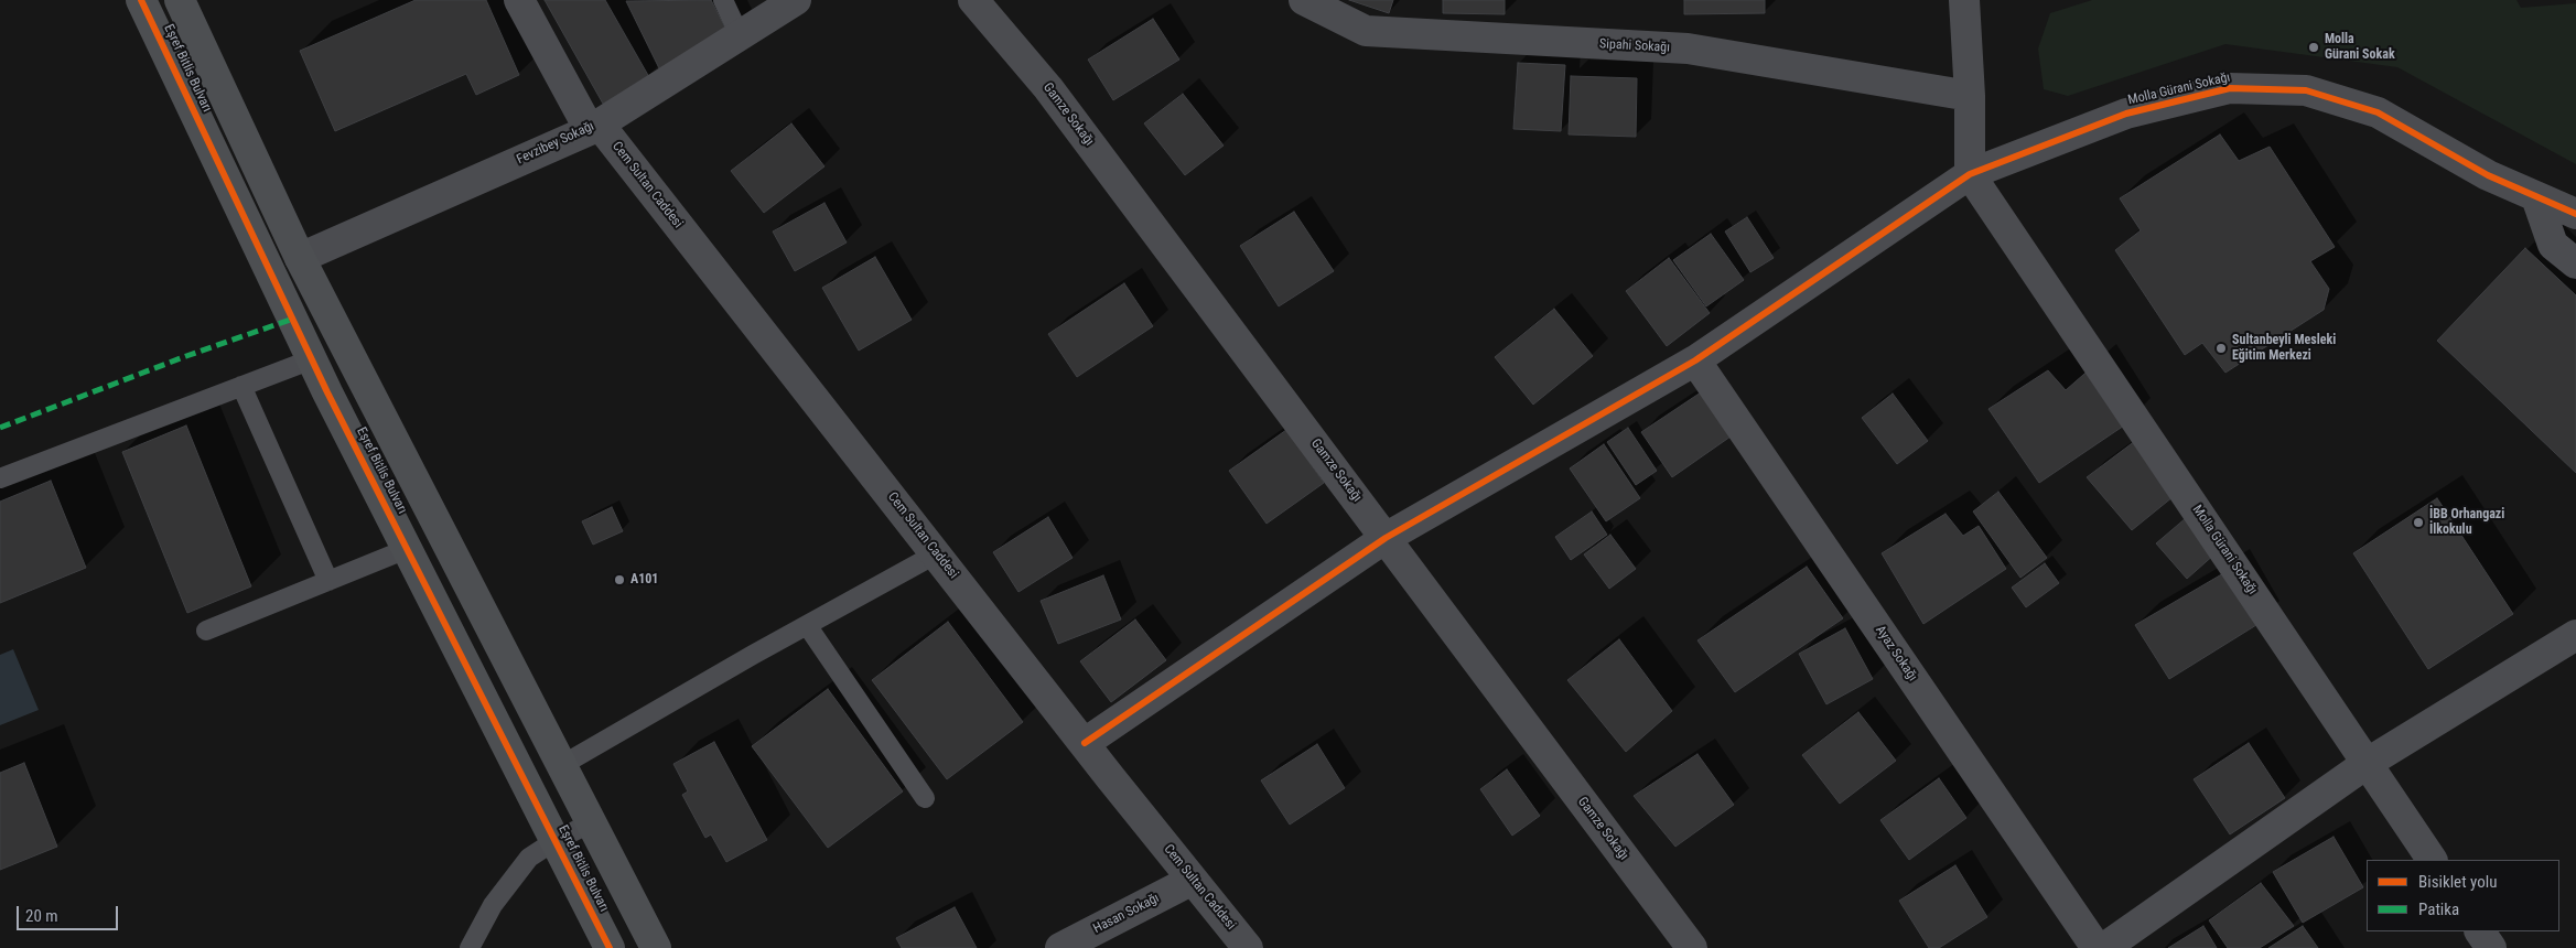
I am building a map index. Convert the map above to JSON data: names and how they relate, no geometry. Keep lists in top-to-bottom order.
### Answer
{
  "streets": {
    "main road": ["Eşref Bitlis Bulvarı"],
    "street": [
      "Sipahi Sokağı",
      "Molla Gürani Sokağı",
      "Gamze Sokağı",
      "Fevzibey Sokağı",
      "Cem Sultan Caddesi",
      "Ayaz Sokağı",
      "Hasan Sokağı"
    ]
  },
  "crossings": [
    ["Eşref Bitlis Bulvarı", "Fevzibey Sokağı"],
    ["Fevzibey Sokağı", "Cem Sultan Caddesi"],
    ["Cem Sultan Caddesi", "Hasan Sokağı"]
  ],
  "places": [
    "Molla Gürani Sokak",
    "Sultanbeyli Mesleki Eğitim Merkezi",
    "İBB Orhangazi İlkokulu",
    "A101"
  ],
  "legend": ["Bisiklet yolu", "Patika"],
  "scale_bar": "20 m"
}
